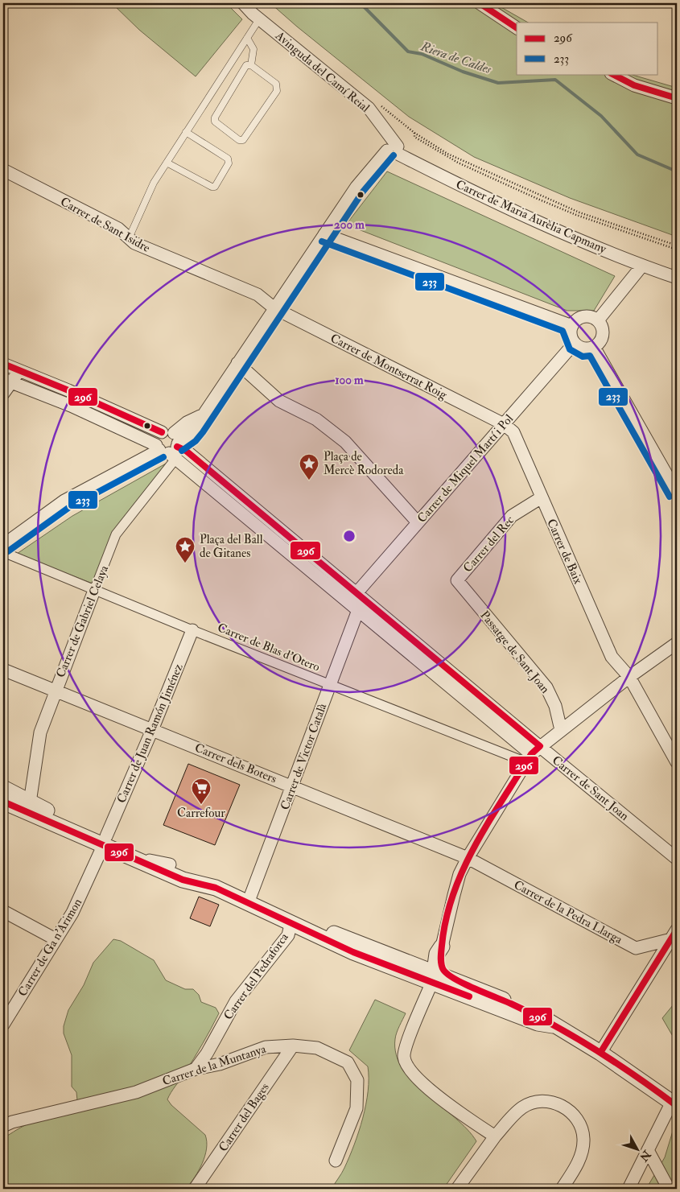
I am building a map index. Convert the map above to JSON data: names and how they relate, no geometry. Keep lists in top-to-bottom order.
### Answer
{
  "streets": {
    "street": [
      "Avinguda del Camí Reial",
      "Carrer de Maria Aurèlia Capmany",
      "Carrer de Sant Isidre",
      "Carrer de Montserrat Roig",
      "Carrer de Miquel Martí i Pol",
      "Carrer del Rec",
      "Carrer de Baix",
      "Carrer de Gabriel Celaya",
      "Carrer de Blas d'Otero",
      "Passatge de Sant Joan",
      "Carrer de Juan Ramón Jiménez",
      "Carrer de Victor Català",
      "Carrer dels Boters",
      "Carrer de Sant Joan",
      "Carrer de la Pedra Llarga",
      "Carrer de Ga n'Arimon",
      "Carrer del Pedraforca",
      "Carrer de la Muntanya",
      "Carrer del Bages"
    ]
  },
  "crossings": [
    ["Avinguda del Camí Reial", "Carrer de Maria Aurèlia Capmany"],
    ["Carrer de Sant Isidre", "Carrer de Montserrat Roig"],
    ["Carrer de Montserrat Roig", "Carrer de Miquel Martí i Pol"],
    ["Carrer de Montserrat Roig", "Carrer de Baix"],
    ["Carrer de Miquel Martí i Pol", "Carrer de Baix"],
    ["Carrer de Miquel Martí i Pol", "Carrer de Sant Joan"],
    ["Carrer del Rec", "Carrer de Baix"],
    ["Carrer del Rec", "Passatge de Sant Joan"],
    ["Carrer de Gabriel Celaya", "Carrer de Blas d'Otero"],
    ["Carrer de Gabriel Celaya", "Carrer dels Boters"],
    ["Carrer de Gabriel Celaya", "Carrer de Sant Joan"],
    ["Carrer de Blas d'Otero", "Carrer de Juan Ramón Jiménez"],
    ["Carrer de Blas d'Otero", "Carrer de Victor Català"],
    ["Carrer de Blas d'Otero", "Carrer de Sant Joan"],
    ["Carrer de Juan Ramón Jiménez", "Carrer dels Boters"],
    ["Carrer de Juan Ramón Jiménez", "Carrer de Ga n'Arimon"],
    ["Carrer de Victor Català", "Carrer dels Boters"],
    ["Carrer de Victor Català", "Carrer de Sant Joan"],
    ["Carrer dels Boters", "Carrer de la Pedra Llarga"],
    ["Carrer del Pedraforca", "Carrer de la Muntanya"],
    ["Carrer de la Muntanya", "Carrer del Bages"]
  ],
  "water": ["Riera de Caldes"],
  "places": {
    "place": ["Plaça de Mercè Rodoreda", "Plaça del Ball de Gitanes"],
    "supermarket": ["Carrefour"]
  },
  "lines": ["transit line 296", "transit line 233"],
  "legend": ["296", "233"],
  "north": "bottom right",
  "rings": ["200 m", "100 m"]
}
